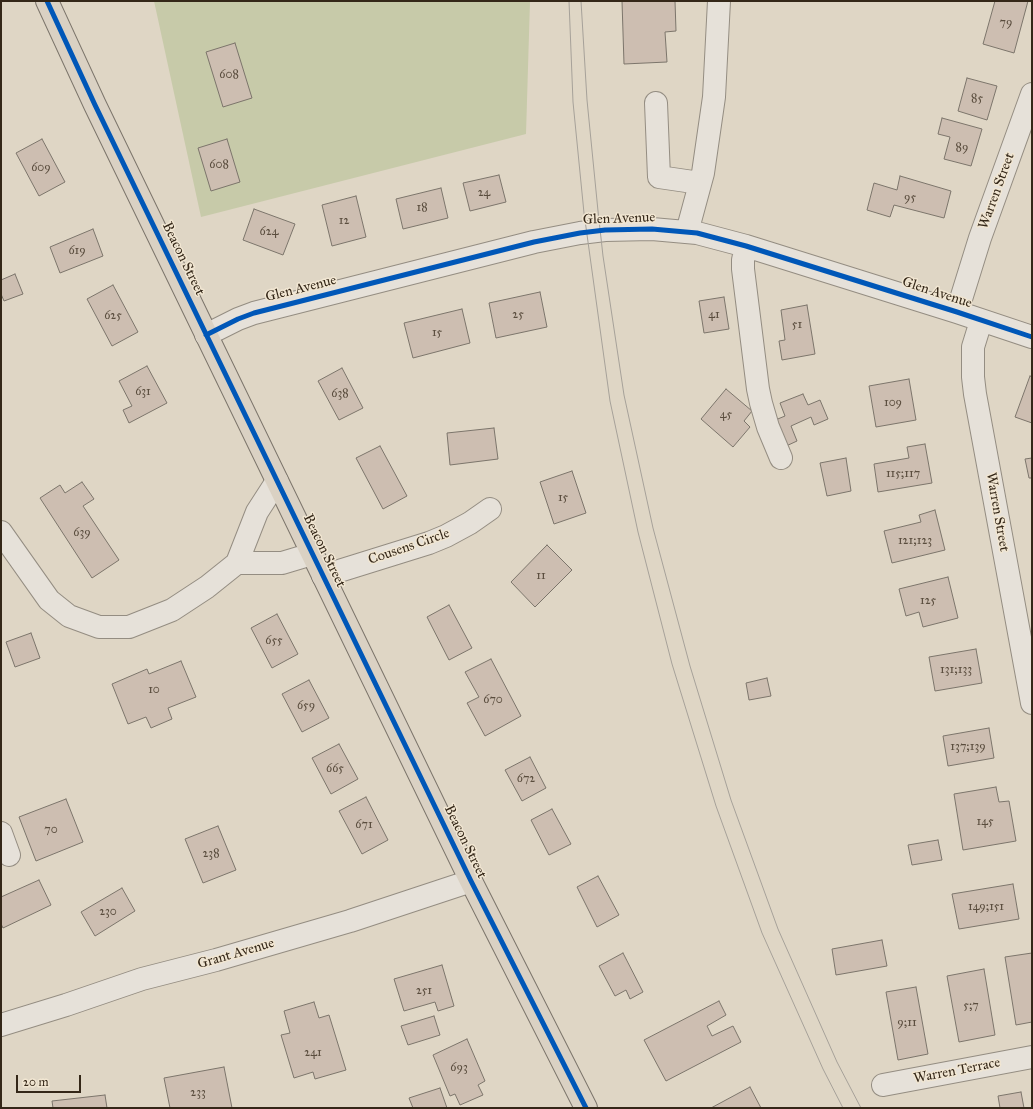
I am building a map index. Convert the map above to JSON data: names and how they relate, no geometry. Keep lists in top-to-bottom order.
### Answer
{
  "streets": {
    "main road": ["Beacon Street"],
    "street": [
      "Warren Street",
      "Glen Avenue",
      "Cousens Circle",
      "Grant Avenue",
      "Warren Terrace"
    ]
  },
  "crossings": [
    ["Warren Street", "Glen Avenue"],
    ["Glen Avenue", "Beacon Street"],
    ["Beacon Street", "Cousens Circle"],
    ["Beacon Street", "Grant Avenue"]
  ],
  "house_numbers": [
    "79",
    "608",
    "85",
    "89",
    "608",
    "609",
    "24",
    "95",
    "18",
    "12",
    "624",
    "619",
    "25",
    "41",
    "625",
    "51",
    "15",
    "631",
    "638",
    "109",
    "45",
    "115;117",
    "15",
    "639",
    "121;123",
    "11",
    "125",
    "655",
    "131;133",
    "10",
    "670",
    "659",
    "137;139",
    "665",
    "672",
    "145",
    "671",
    "70",
    "238",
    "149;151",
    "230",
    "251",
    "5;7",
    "9;11",
    "241",
    "693",
    "233"
  ],
  "scale_bar": "20 m"
}
